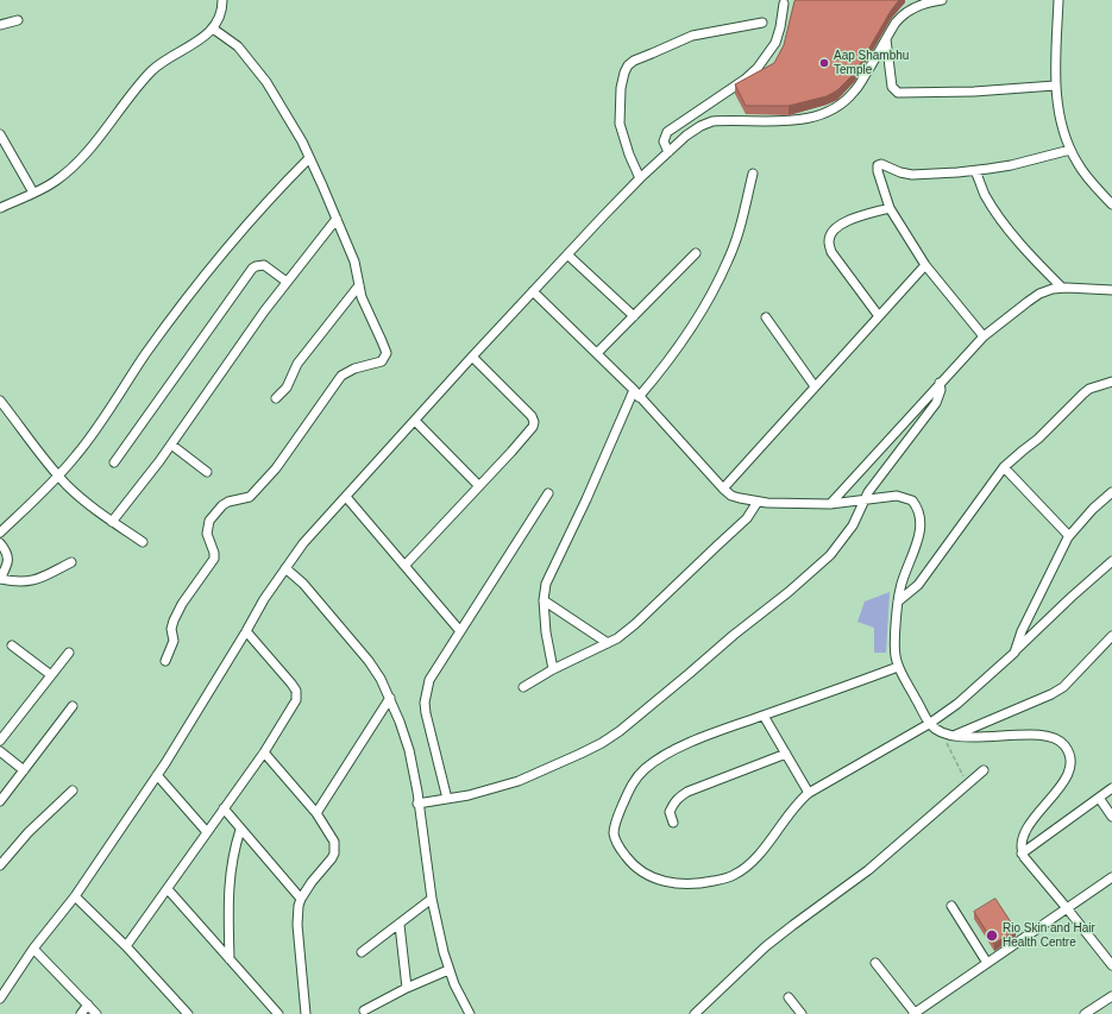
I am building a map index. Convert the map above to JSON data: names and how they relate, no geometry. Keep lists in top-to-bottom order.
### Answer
{
  "places": ["Aap Shambhu Temple", "Rio Skin and Hair Health Centre"]
}
